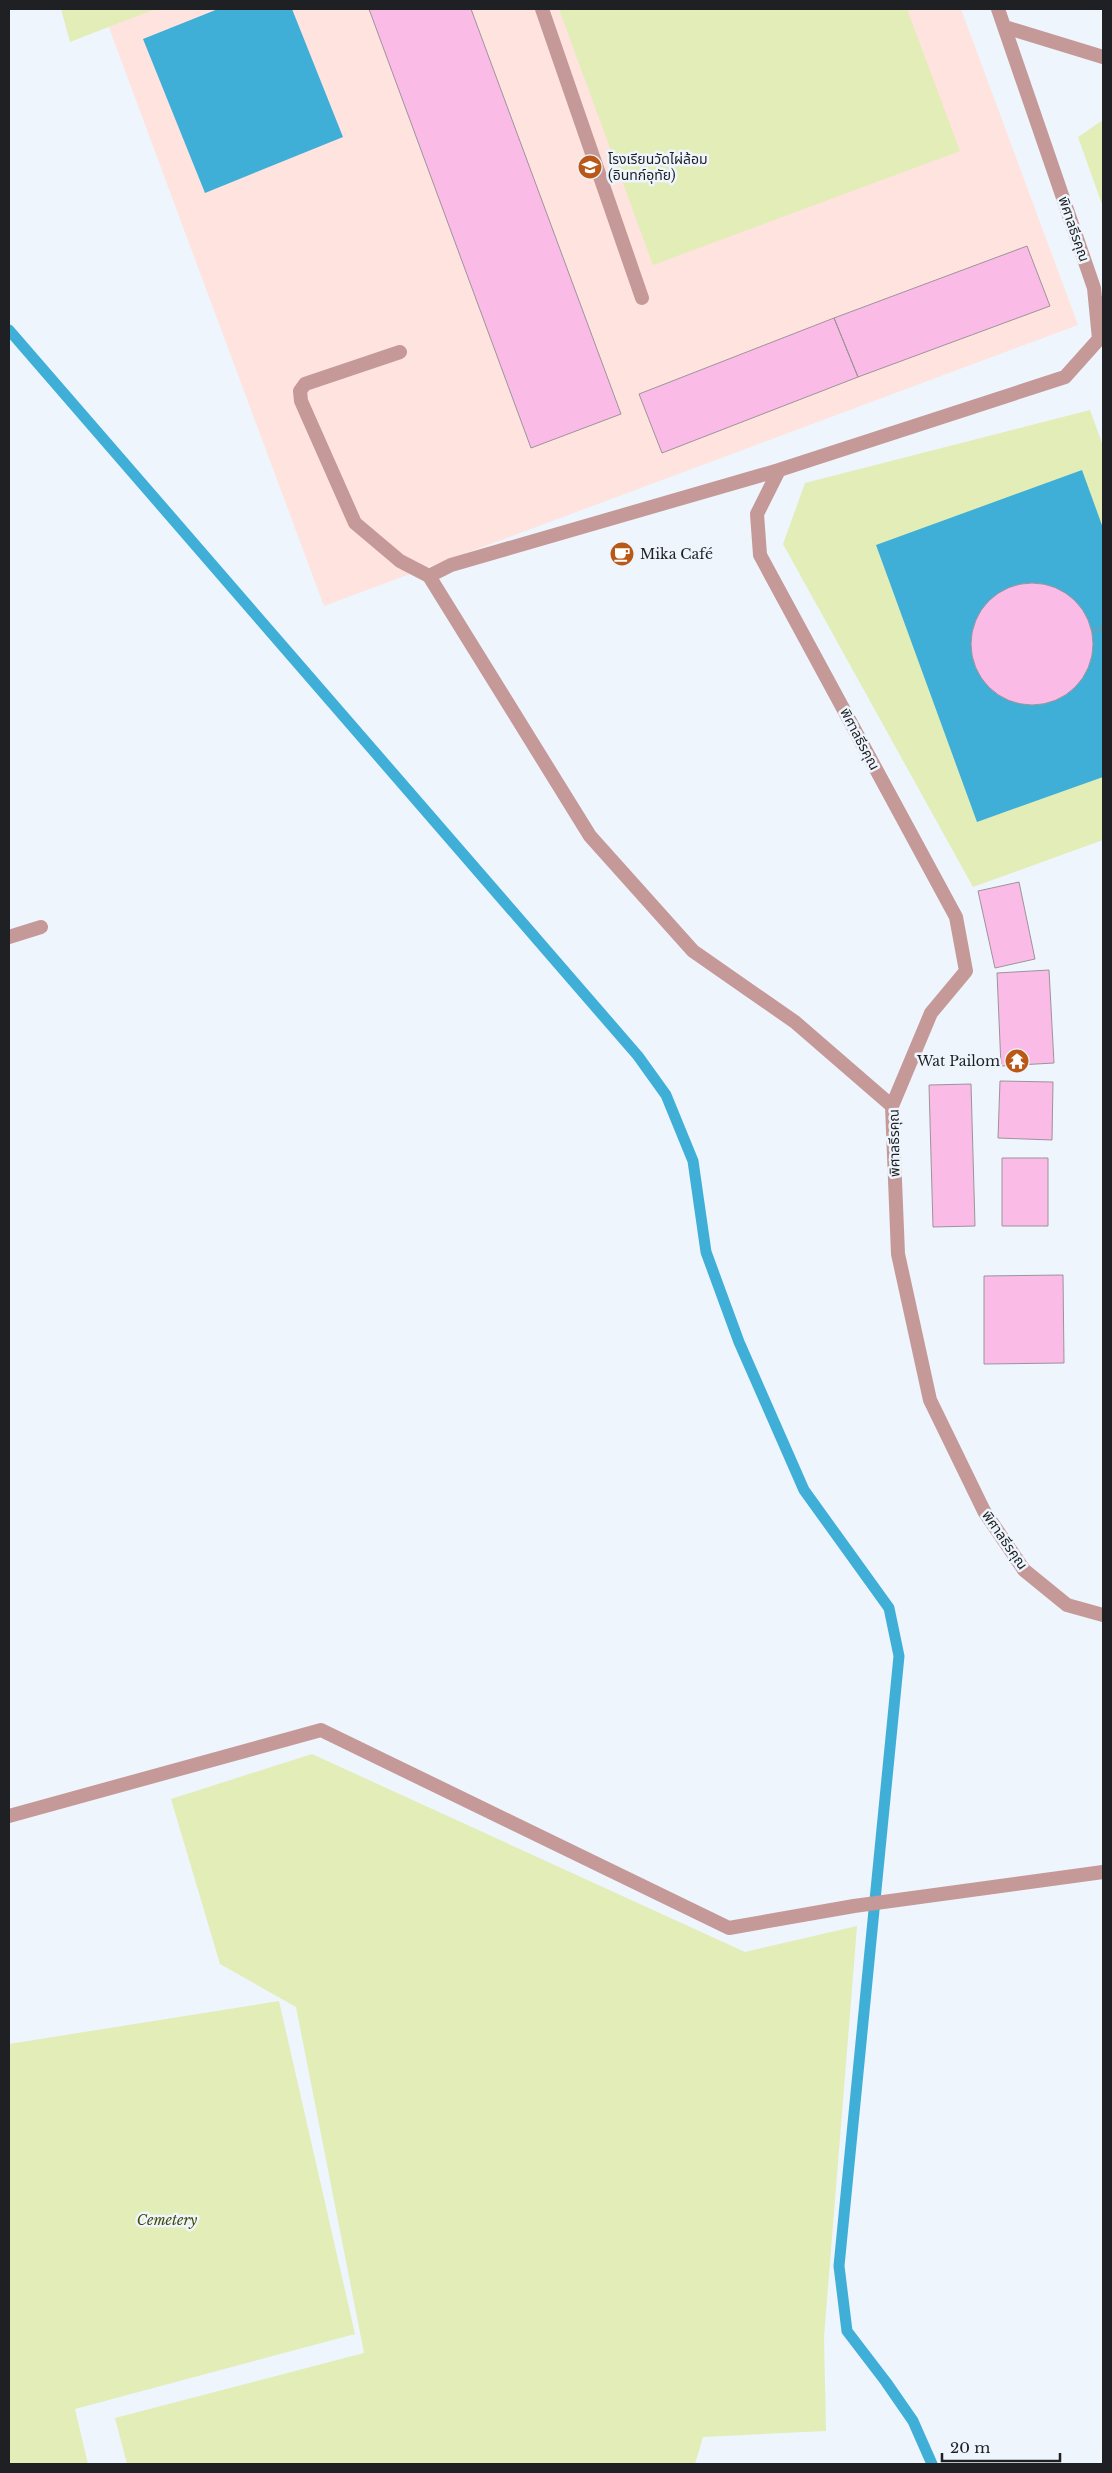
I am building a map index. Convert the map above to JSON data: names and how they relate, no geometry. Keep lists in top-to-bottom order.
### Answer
{
  "streets": {
    "street": ["พิศาลธีรคุณ"]
  },
  "parks": ["Cemetery"],
  "places": {
    "school or university": ["โรงเรียนวัดไผ่ล้อม (อินทก์อุทัย)"],
    "cafe": ["Mika Café"],
    "temple": ["Wat Pailom"]
  },
  "scale_bar": "20 m"
}
